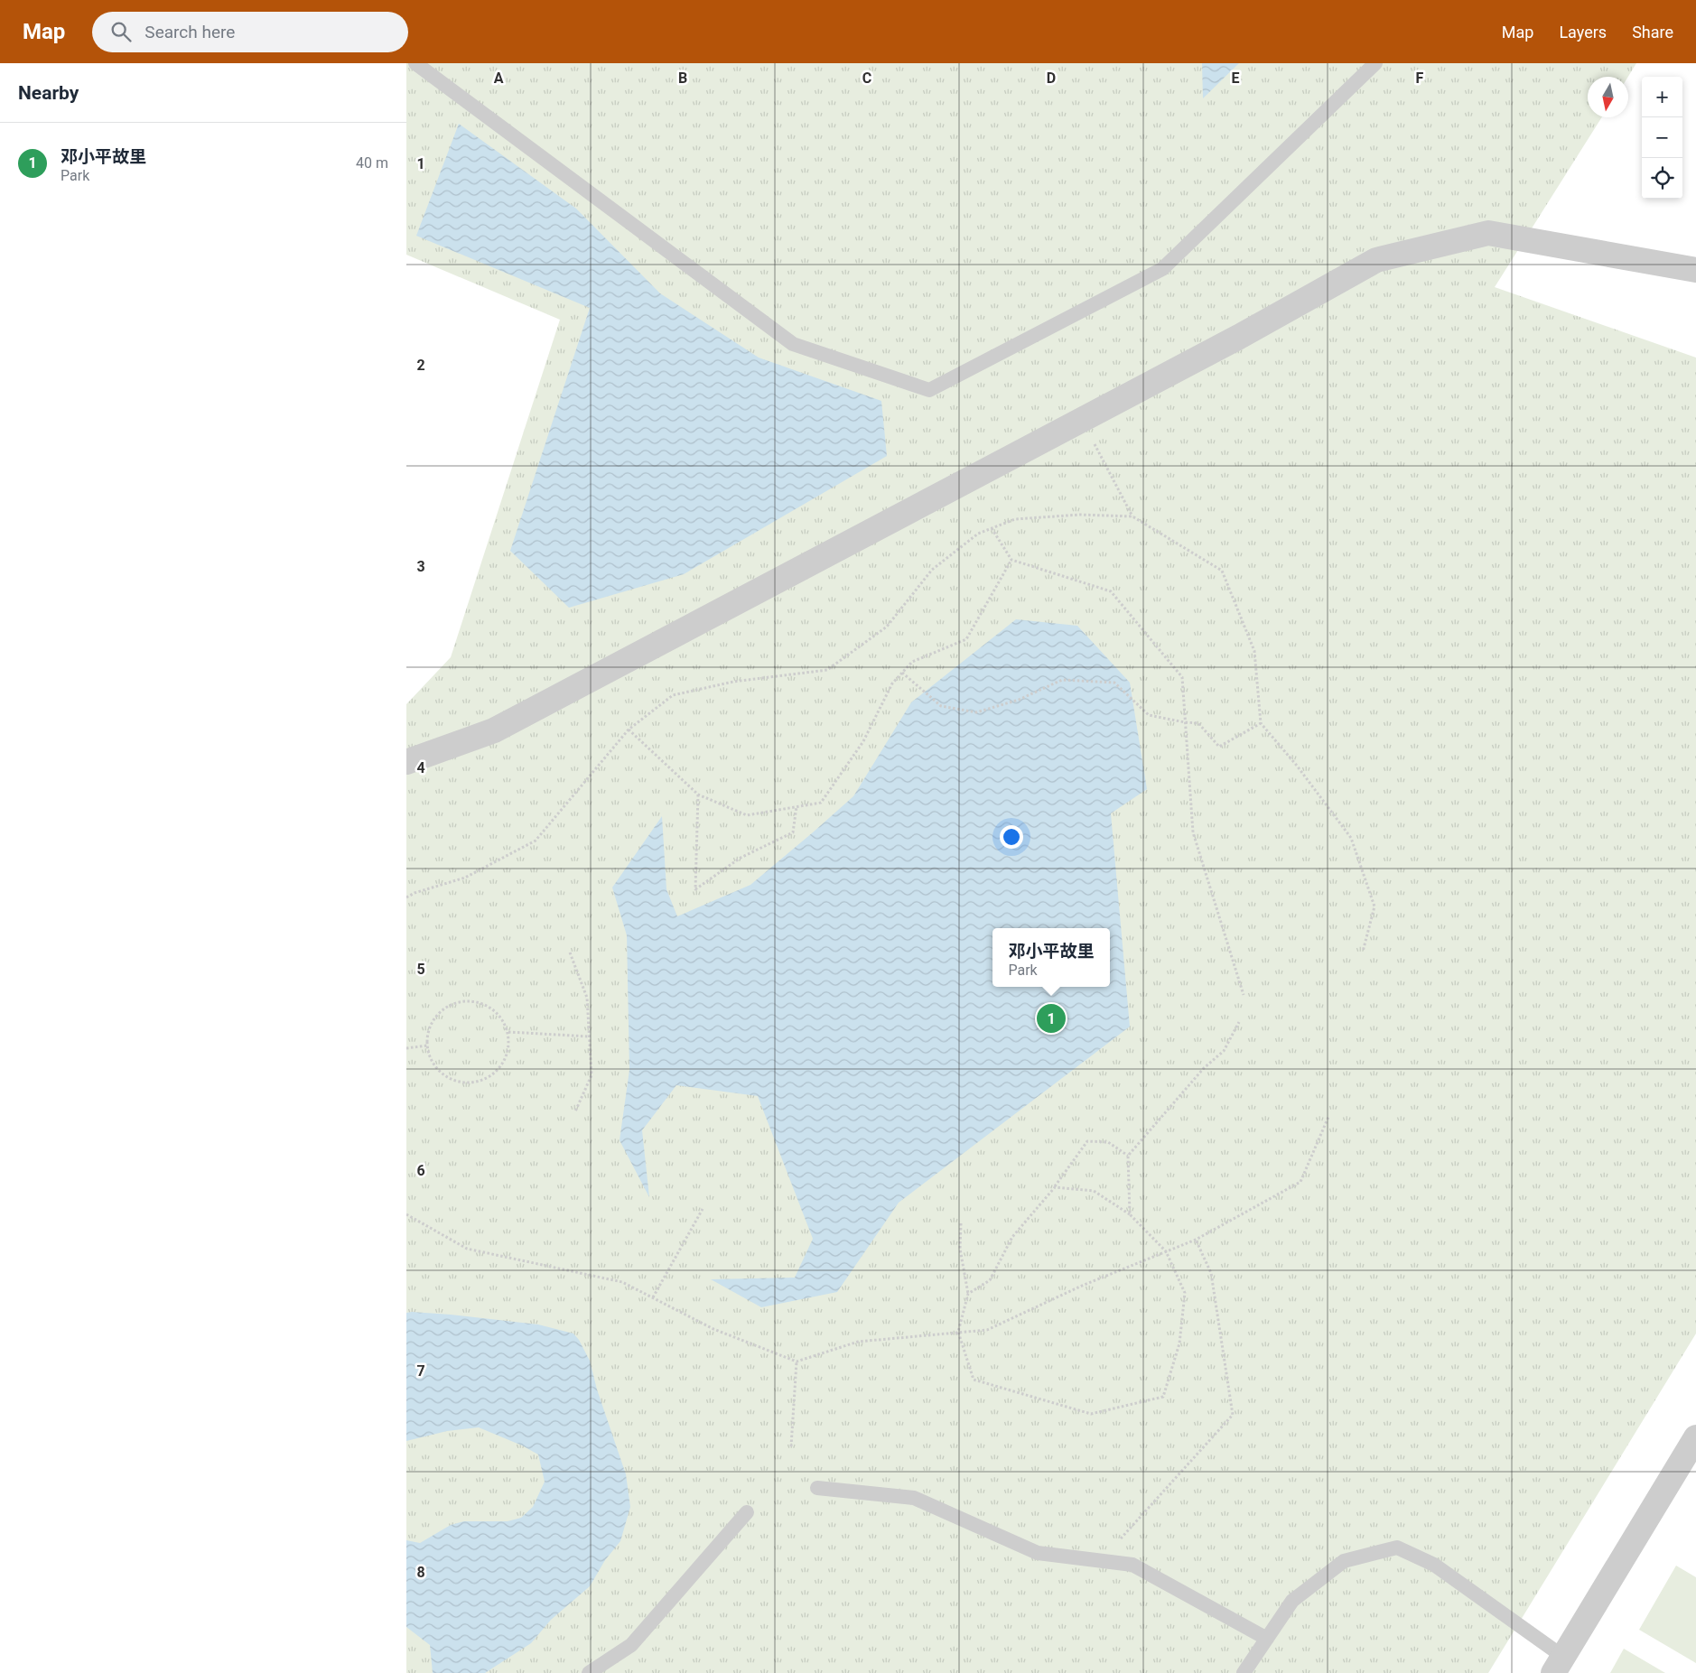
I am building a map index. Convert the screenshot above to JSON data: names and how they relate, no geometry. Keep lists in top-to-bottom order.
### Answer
{
  "north": "bottom",
  "page": {
    "header": "Map",
    "search": "Search here",
    "nav": ["Map", "Layers", "Share"],
    "heading": "Nearby",
    "map_buttons": ["+", "−"],
    "list": [
      {
        "mark": "1",
        "name": "邓小平故里",
        "note": "Park",
        "value": "40 m"
      }
    ],
    "popup": ["邓小平故里", "Park"],
    "pins": "1"
  },
  "grid": {
    "columns": [
      "A",
      "B",
      "C",
      "D",
      "E",
      "F"
    ],
    "rows": [
      "1",
      "2",
      "3",
      "4",
      "5",
      "6",
      "7",
      "8"
    ]
  }
}
